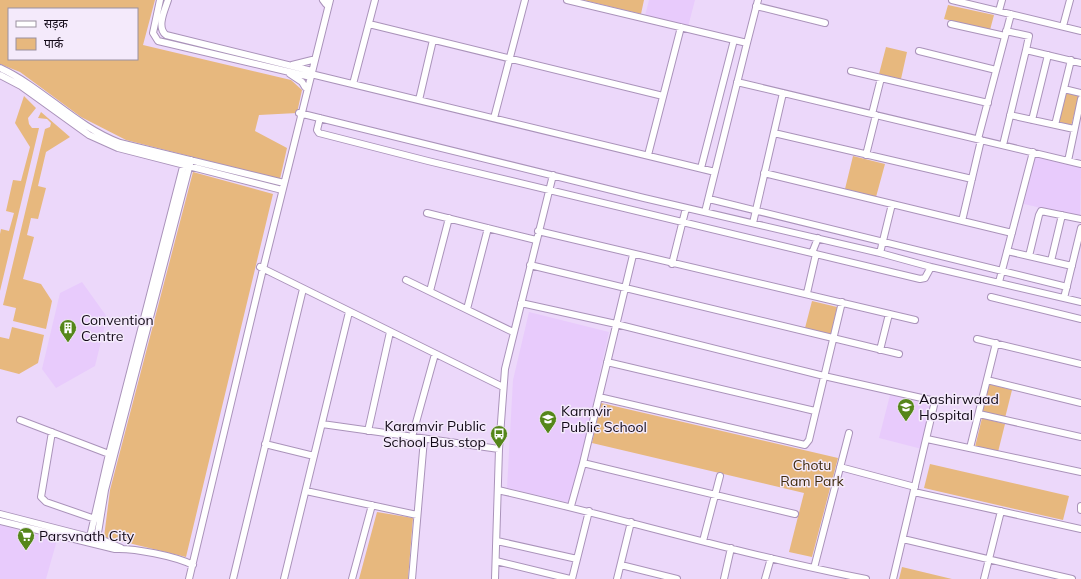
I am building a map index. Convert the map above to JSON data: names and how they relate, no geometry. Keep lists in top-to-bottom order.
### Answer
{
  "parks": ["Chotu Ram Park"],
  "places": {
    "building": ["Convention Centre"],
    "school or university": ["Aashirwaad Hospital", "Karmvir Public School"],
    "bus stop": ["Karamvir Public School Bus stop"],
    "supermarket": ["Parsvnath City"]
  },
  "legend": ["सड़क", "पार्क"]
}
